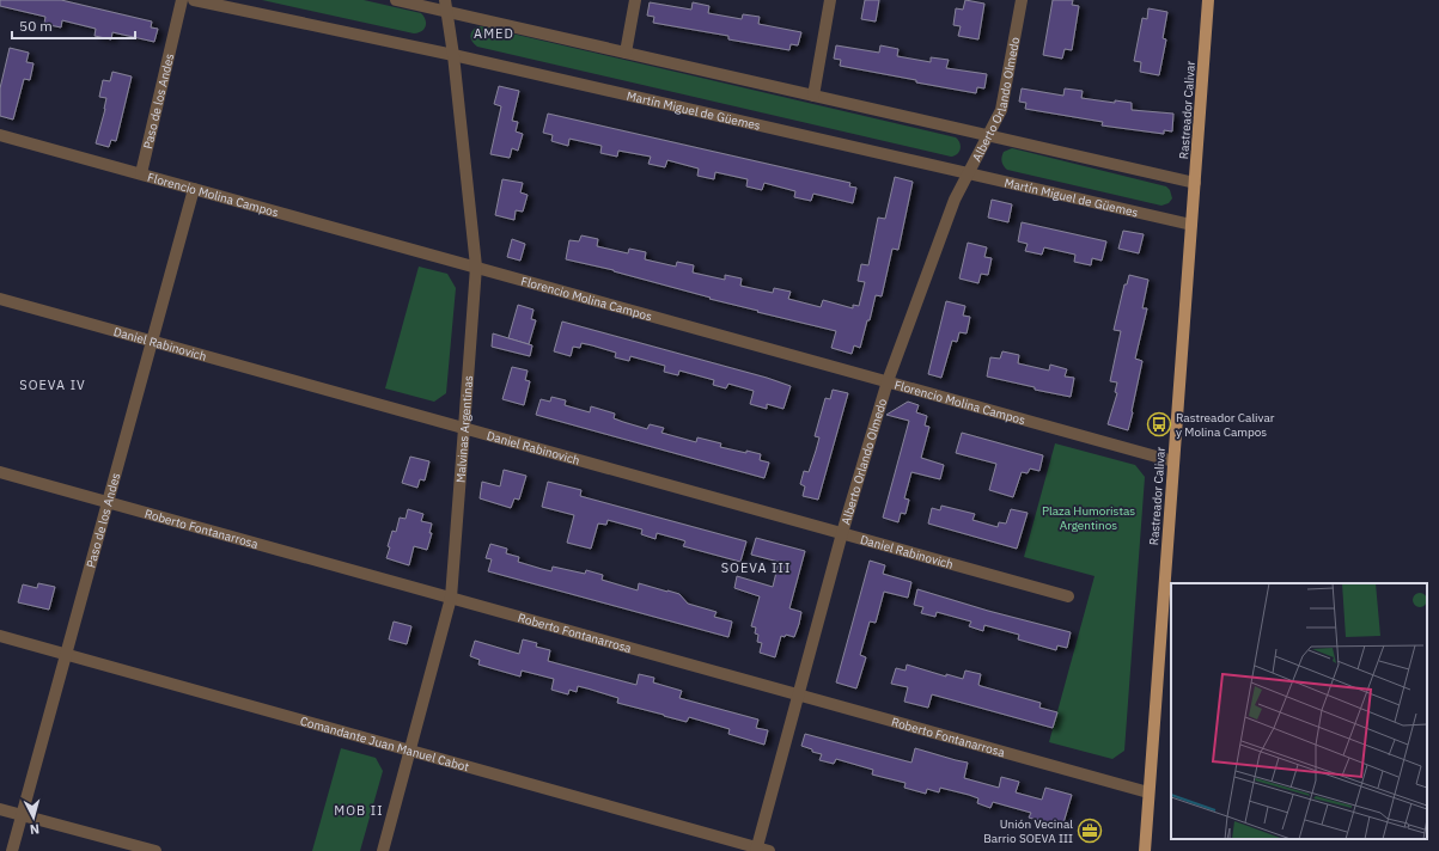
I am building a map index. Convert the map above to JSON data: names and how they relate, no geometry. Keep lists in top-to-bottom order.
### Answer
{
  "streets": {
    "main road": ["Rastreador Calivar"],
    "street": [
      "Alberto Orlando Olmedo",
      "Paso de los Andes",
      "Martín Miguel de Güemes",
      "Florencio Molina Campos",
      "Daniel Rabinovich",
      "Malvinas Argentinas",
      "Roberto Fontanarrosa",
      "Comandante Juan Manuel Cabot"
    ]
  },
  "crossings": [
    ["Alberto Orlando Olmedo", "Martín Miguel de Güemes"],
    ["Alberto Orlando Olmedo", "Florencio Molina Campos"],
    ["Alberto Orlando Olmedo", "Daniel Rabinovich"],
    ["Alberto Orlando Olmedo", "Roberto Fontanarrosa"],
    ["Alberto Orlando Olmedo", "Comandante Juan Manuel Cabot"],
    ["Paso de los Andes", "Florencio Molina Campos"],
    ["Paso de los Andes", "Daniel Rabinovich"],
    ["Paso de los Andes", "Roberto Fontanarrosa"],
    ["Paso de los Andes", "Comandante Juan Manuel Cabot"],
    ["Martín Miguel de Güemes", "Rastreador Calivar"],
    ["Martín Miguel de Güemes", "Malvinas Argentinas"],
    ["Rastreador Calivar", "Florencio Molina Campos"],
    ["Rastreador Calivar", "Roberto Fontanarrosa"],
    ["Florencio Molina Campos", "Malvinas Argentinas"],
    ["Daniel Rabinovich", "Malvinas Argentinas"],
    ["Malvinas Argentinas", "Roberto Fontanarrosa"],
    ["Malvinas Argentinas", "Comandante Juan Manuel Cabot"]
  ],
  "districts": [
    "AMED",
    "SOEVA IV",
    "SOEVA III",
    "MOB II"
  ],
  "parks": ["Plaza Humoristas Argentinos"],
  "places": {
    "bus stop": ["Rastreador Calivar y Molina Campos"],
    "office": ["Unión Vecinal Barrio SOEVA III"]
  },
  "scale_bar": "50 m",
  "north": "bottom"
}
